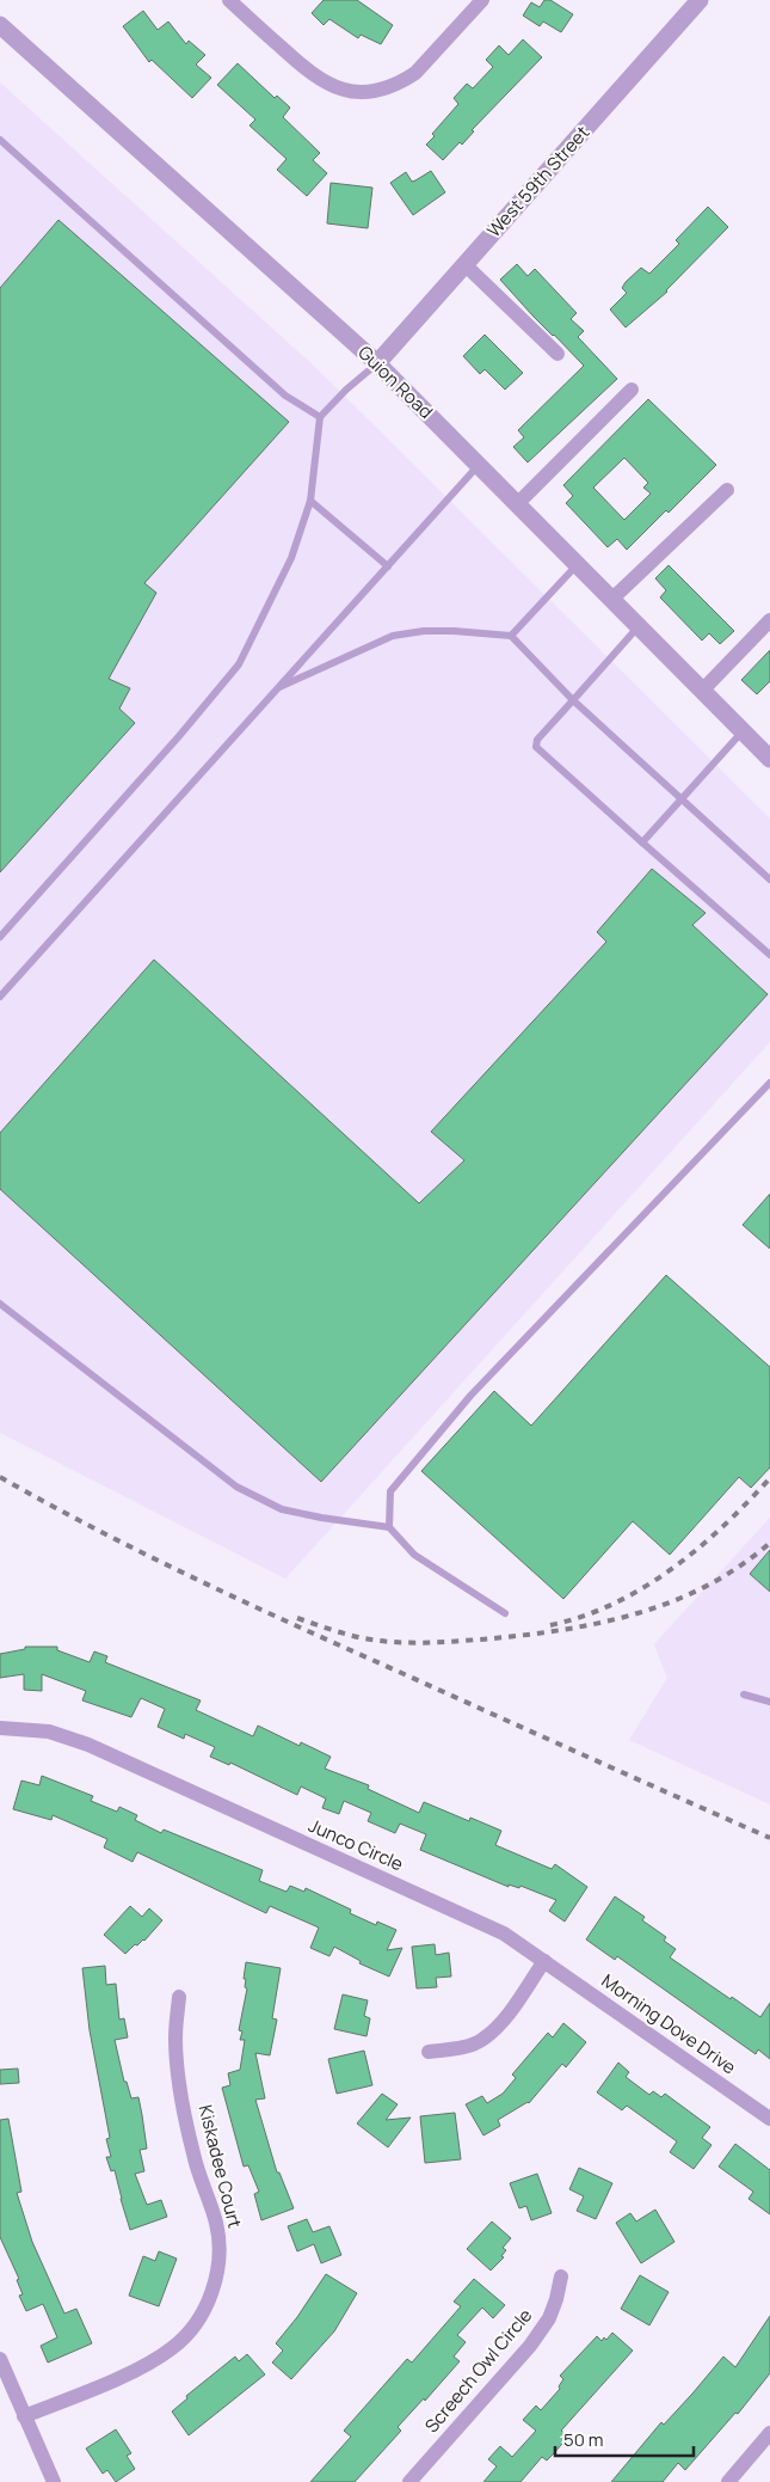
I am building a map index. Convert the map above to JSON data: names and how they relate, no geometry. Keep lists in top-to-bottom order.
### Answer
{
  "streets": {
    "street": [
      "West 59th Street",
      "Guion Road",
      "Junco Circle",
      "Morning Dove Drive",
      "Kiskadee Court",
      "Screech Owl Circle"
    ]
  },
  "crossings": [
    ["West 59th Street", "Guion Road"],
    ["Junco Circle", "Morning Dove Drive"]
  ],
  "scale_bar": "50 m"
}
